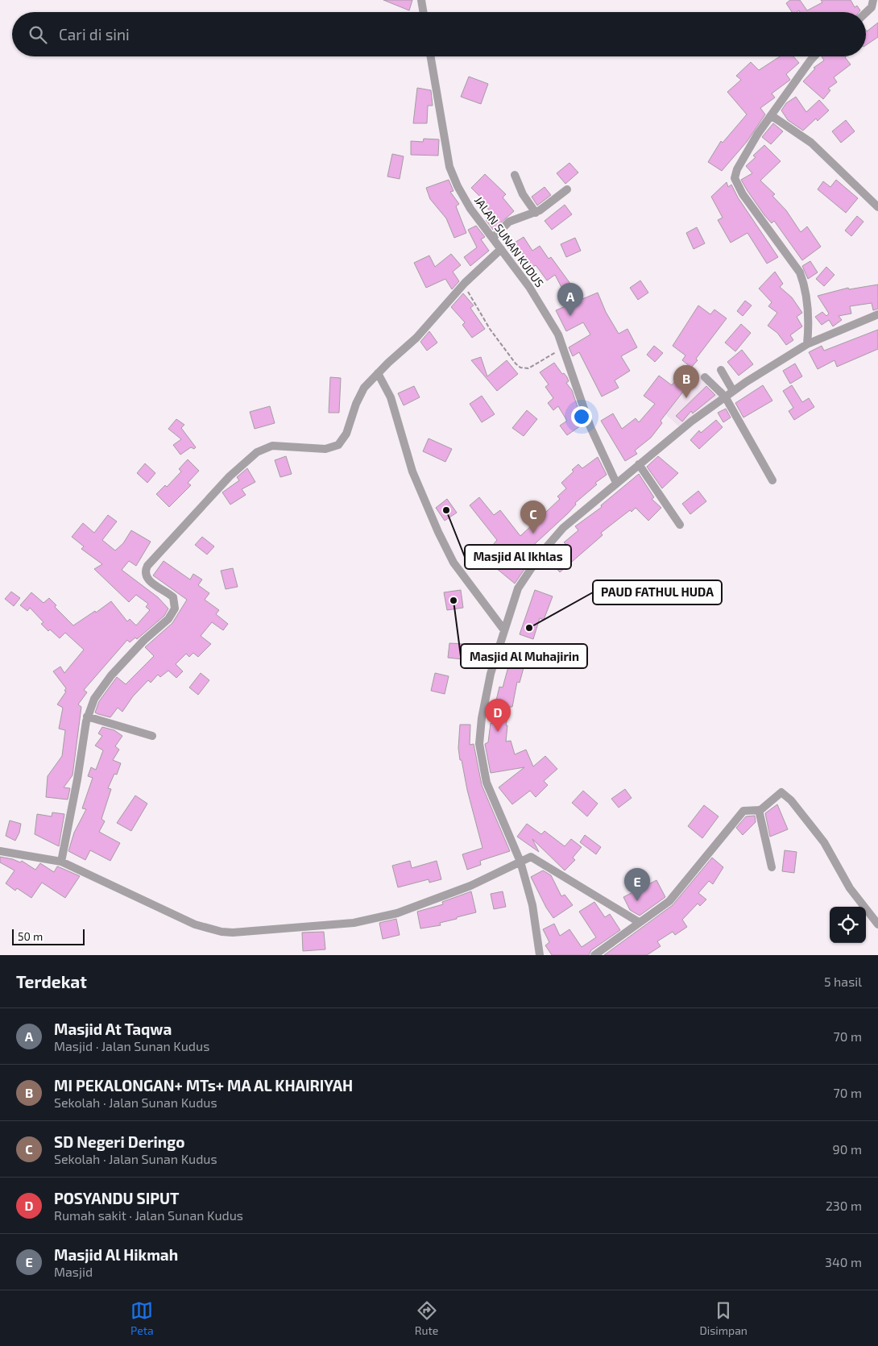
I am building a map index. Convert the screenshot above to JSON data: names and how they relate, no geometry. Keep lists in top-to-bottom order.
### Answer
{
  "streets": {
    "street": ["JALAN SUNAN KUDUS"]
  },
  "places": ["Masjid Al Ikhlas", "Masjid Al Muhajirin", "PAUD FATHUL HUDA"],
  "scale_bar": "50 m",
  "page": {
    "search": "Cari di sini",
    "pins": [
      "A",
      "B",
      "C",
      "D",
      "E"
    ],
    "scale": "50 m",
    "heading": ["Terdekat", "5 hasil"],
    "list": [
      {
        "mark": "A",
        "name": "Masjid At Taqwa",
        "note": "Masjid · Jalan Sunan Kudus",
        "value": "70 m"
      },
      {
        "mark": "B",
        "name": "MI PEKALONGAN+ MTs+ MA AL KHAIRIYAH",
        "note": "Sekolah · Jalan Sunan Kudus",
        "value": "70 m"
      },
      {
        "mark": "C",
        "name": "SD Negeri Deringo",
        "note": "Sekolah · Jalan Sunan Kudus",
        "value": "90 m"
      },
      {
        "mark": "D",
        "name": "POSYANDU SIPUT",
        "note": "Rumah sakit · Jalan Sunan Kudus",
        "value": "230 m"
      },
      {
        "mark": "E",
        "name": "Masjid Al Hikmah",
        "note": "Masjid",
        "value": "340 m"
      }
    ],
    "nav": ["Peta", "Rute", "Disimpan"]
  }
}
